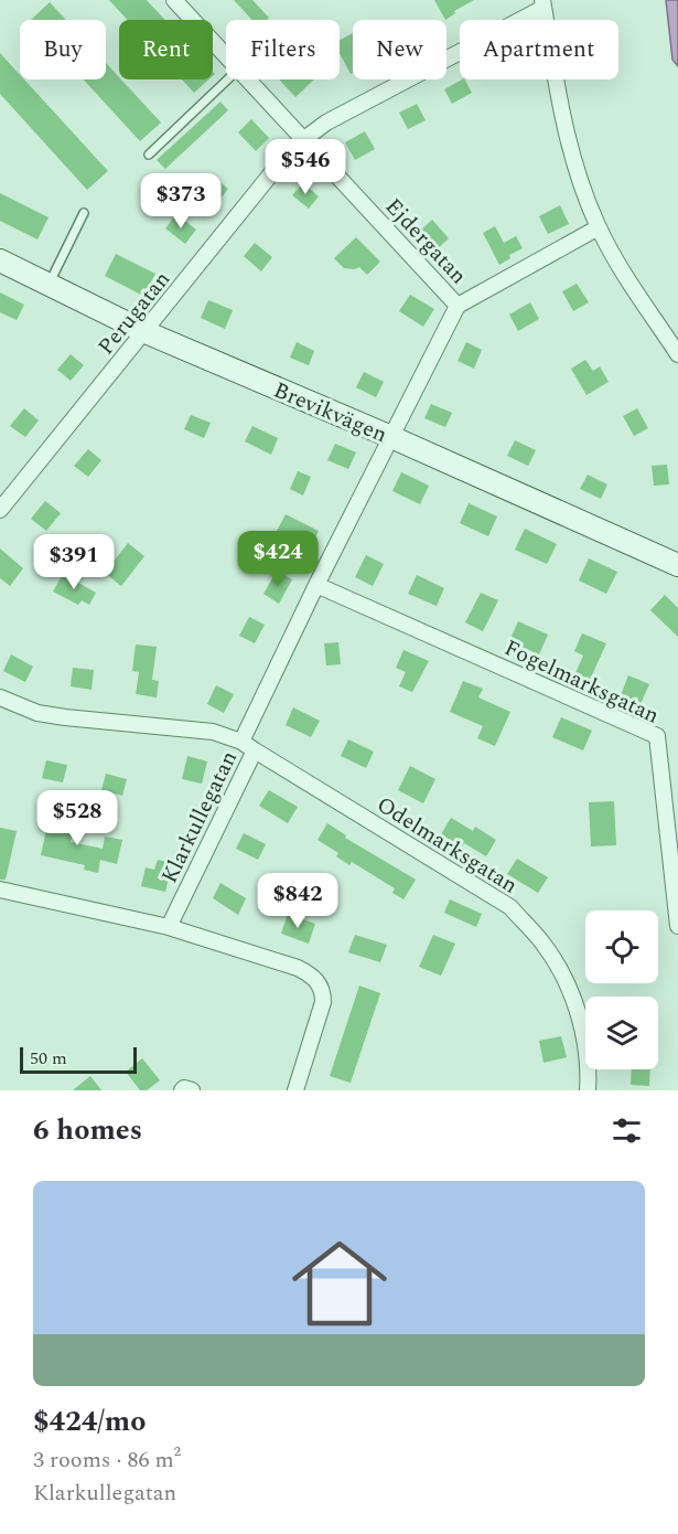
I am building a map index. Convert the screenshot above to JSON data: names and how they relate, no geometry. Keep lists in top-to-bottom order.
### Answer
{
  "streets": {
    "street": [
      "Ejdergatan",
      "Perugatan",
      "Brevikvägen",
      "Fogelmarksgatan",
      "Klarkullegatan",
      "Odelmarksgatan"
    ]
  },
  "crossings": [
    ["Ejdergatan", "Perugatan"],
    ["Ejdergatan", "Klarkullegatan"],
    ["Perugatan", "Brevikvägen"],
    ["Brevikvägen", "Klarkullegatan"],
    ["Fogelmarksgatan", "Klarkullegatan"],
    ["Klarkullegatan", "Odelmarksgatan"]
  ],
  "scale_bar": "50 m",
  "page": {
    "chip": [
      "Buy",
      "Rent",
      "Filters",
      "New",
      "Apartment"
    ],
    "price": [
      "$546",
      "$373",
      "$424",
      "$391",
      "$528",
      "$842"
    ],
    "scale": "50 m",
    "heading": "6 homes",
    "list": [
      {
        "name": "$424/mo",
        "note": "3 rooms · 86 m² · Klarkullegatan"
      }
    ]
  }
}
